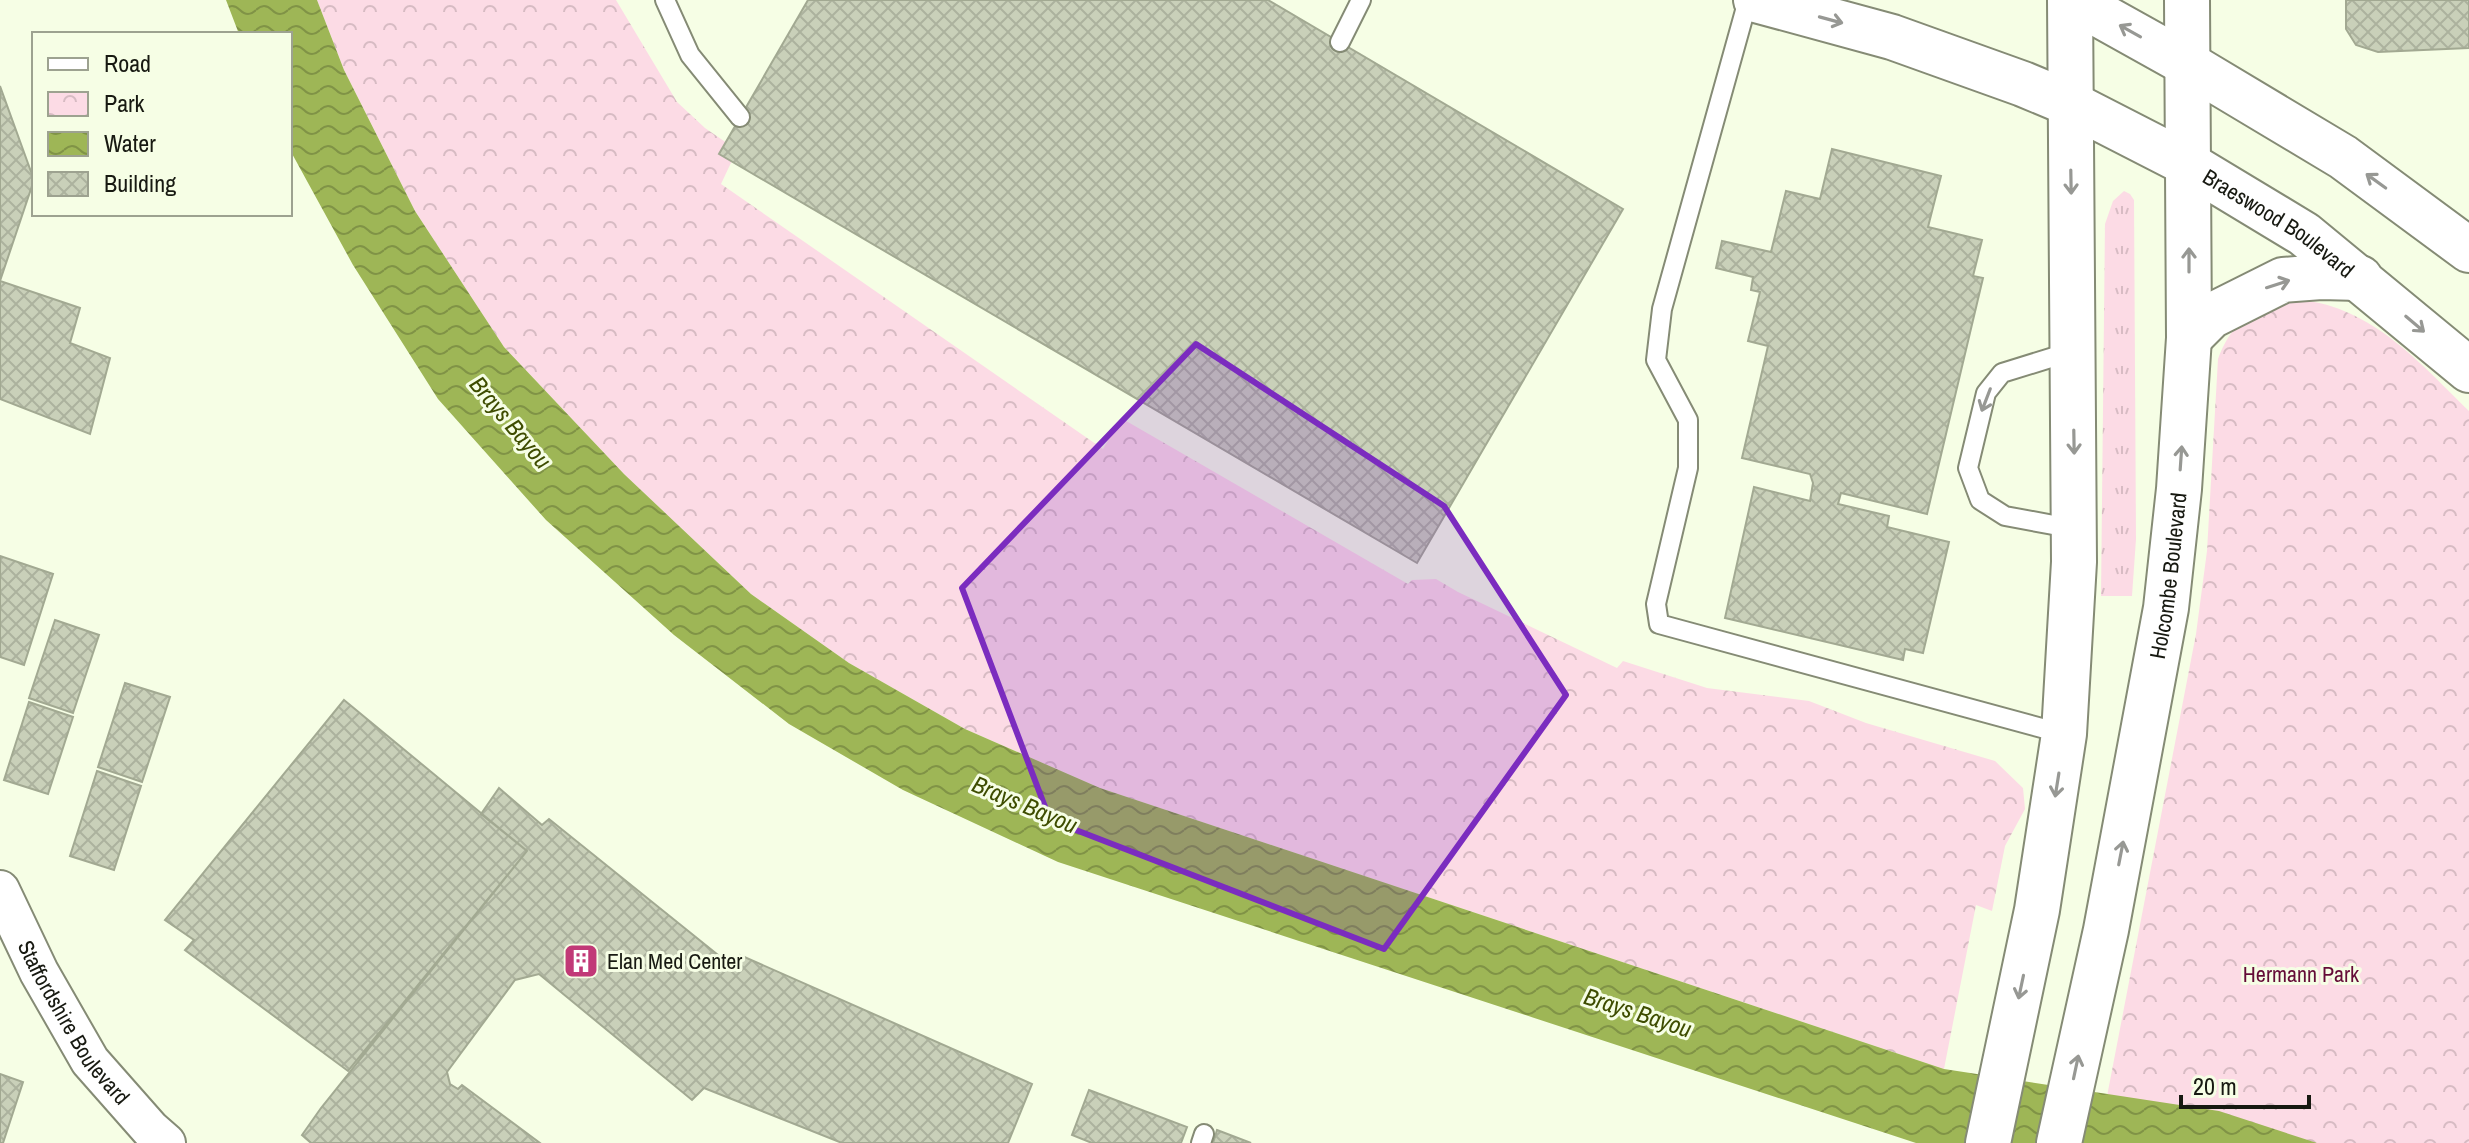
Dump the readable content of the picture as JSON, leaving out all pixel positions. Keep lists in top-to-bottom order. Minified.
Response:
{"streets":{"main road":["Braeswood Boulevard","Holcombe Boulevard"],"street":["Staffordshire Boulevard"]},"crossings":[["Braeswood Boulevard","Holcombe Boulevard"]],"one_way":["Braeswood Boulevard"],"water":["Brays Bayou"],"parks":["Hermann Park"],"places":{"building":["Elan Med Center"]},"legend":["Road","Park","Water","Building"],"scale_bar":"20 m"}
